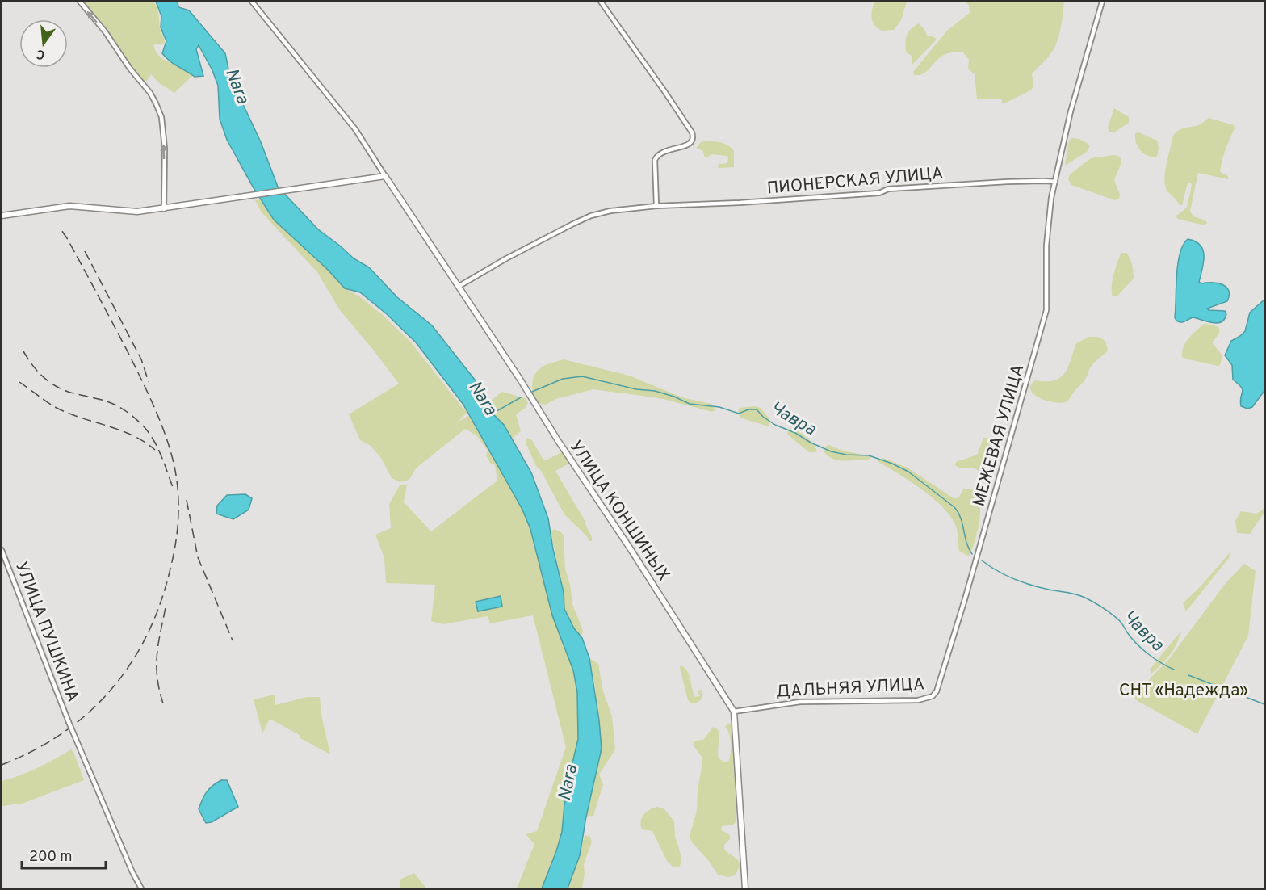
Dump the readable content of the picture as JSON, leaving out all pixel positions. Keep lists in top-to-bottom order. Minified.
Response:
{"streets":{"main road":["УЛИЦА КОНШИНЫХ"],"street":["ПИОНЕРСКАЯ УЛИЦА","МЕЖЕВАЯ УЛИЦА","УЛИЦА ПУШКИНА","ДАЛЬНЯЯ УЛИЦА"]},"crossings":[["ПИОНЕРСКАЯ УЛИЦА","МЕЖЕВАЯ УЛИЦА"],["ПИОНЕРСКАЯ УЛИЦА","УЛИЦА КОНШИНЫХ"],["МЕЖЕВАЯ УЛИЦА","ДАЛЬНЯЯ УЛИЦА"],["УЛИЦА КОНШИНЫХ","ДАЛЬНЯЯ УЛИЦА"]],"water":["Nara","Чавра"],"parks":["СНТ «Надежда»"],"scale_bar":"200 m","north":"bottom"}
